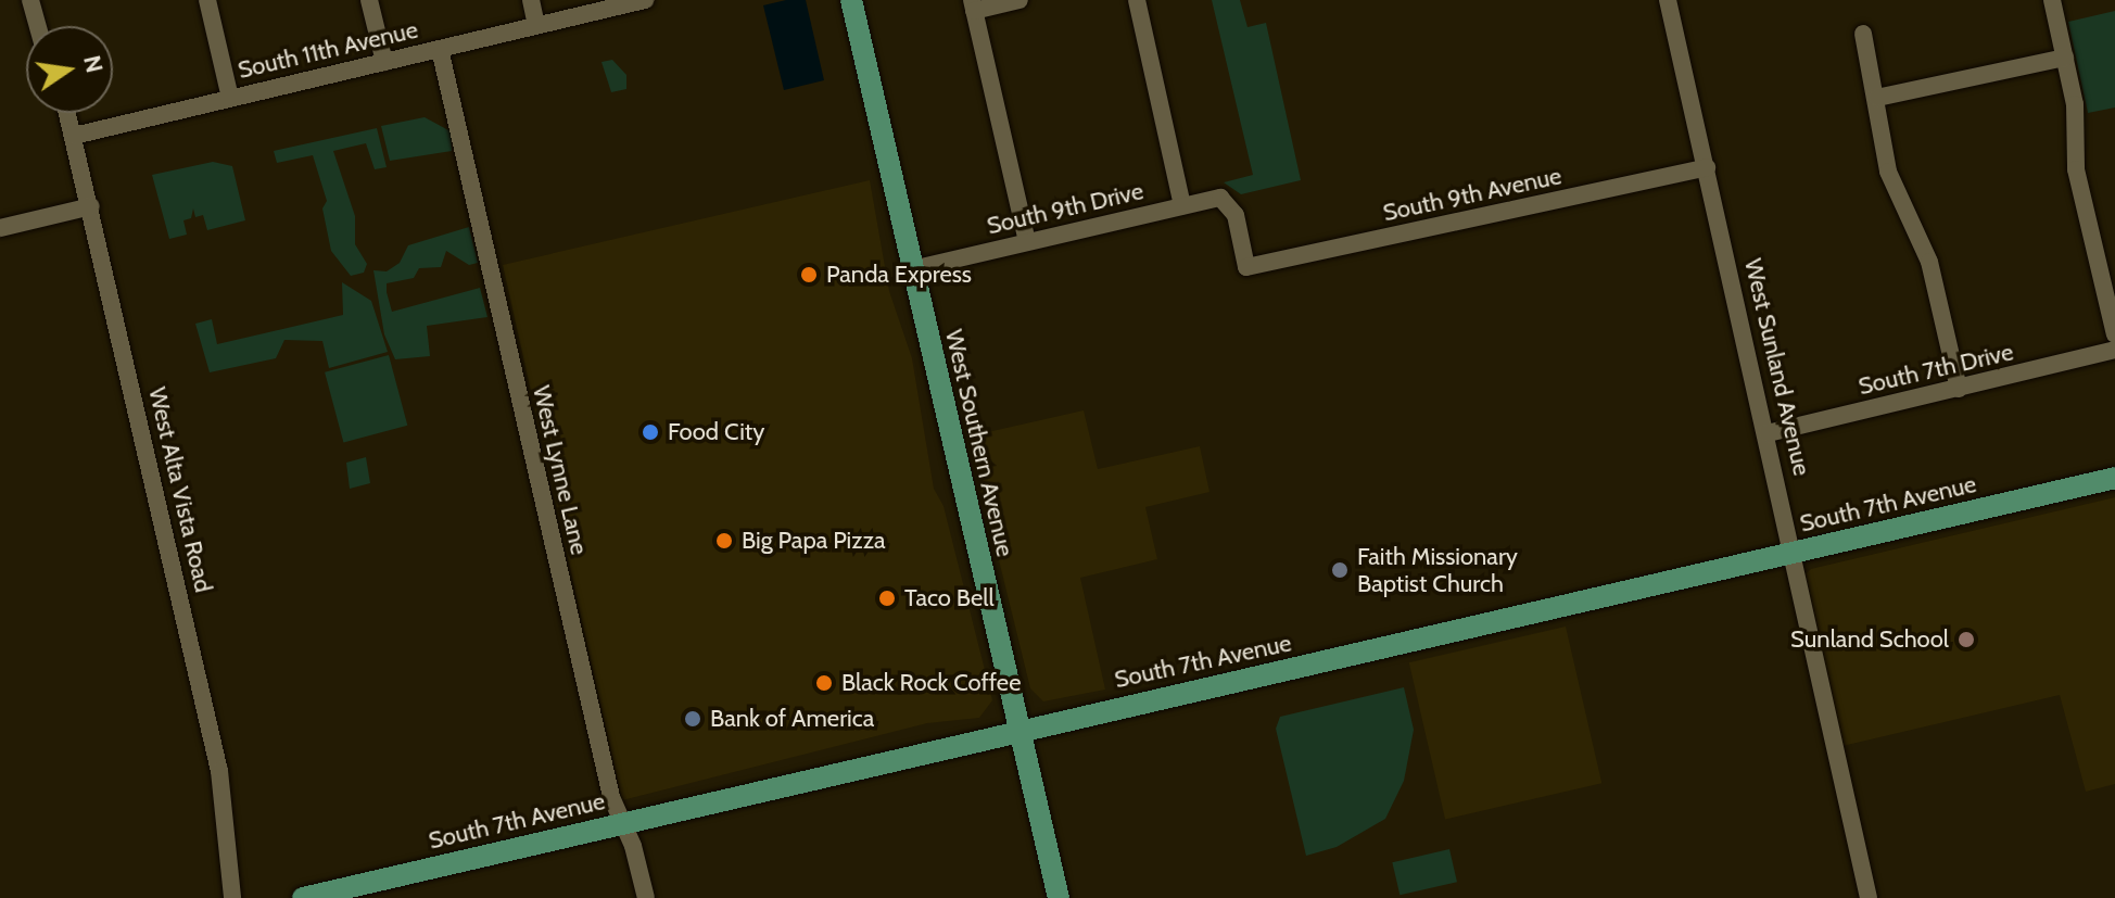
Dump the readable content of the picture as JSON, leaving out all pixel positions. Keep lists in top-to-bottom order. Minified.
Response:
{"streets":{"main road":["West Southern Avenue","South 7th Avenue"],"street":["South 11th Avenue","South 9th Avenue","South 9th Drive","West Sunland Avenue","South 7th Drive","West Lynne Lane","West Alta Vista Road"]},"crossings":[["South 11th Avenue","West Lynne Lane"],["South 11th Avenue","West Alta Vista Road"],["South 9th Avenue","South 9th Drive"],["South 9th Avenue","West Sunland Avenue"],["South 9th Drive","West Southern Avenue"],["West Sunland Avenue","South 7th Drive"],["West Sunland Avenue","South 7th Avenue"],["West Southern Avenue","South 7th Avenue"],["West Lynne Lane","South 7th Avenue"]],"places":["Panda Express","Food City","Big Papa Pizza","Faith Missionary Baptist Church","Taco Bell","Sunland School","Black Rock Coffee","Bank of America"],"north":"right"}
